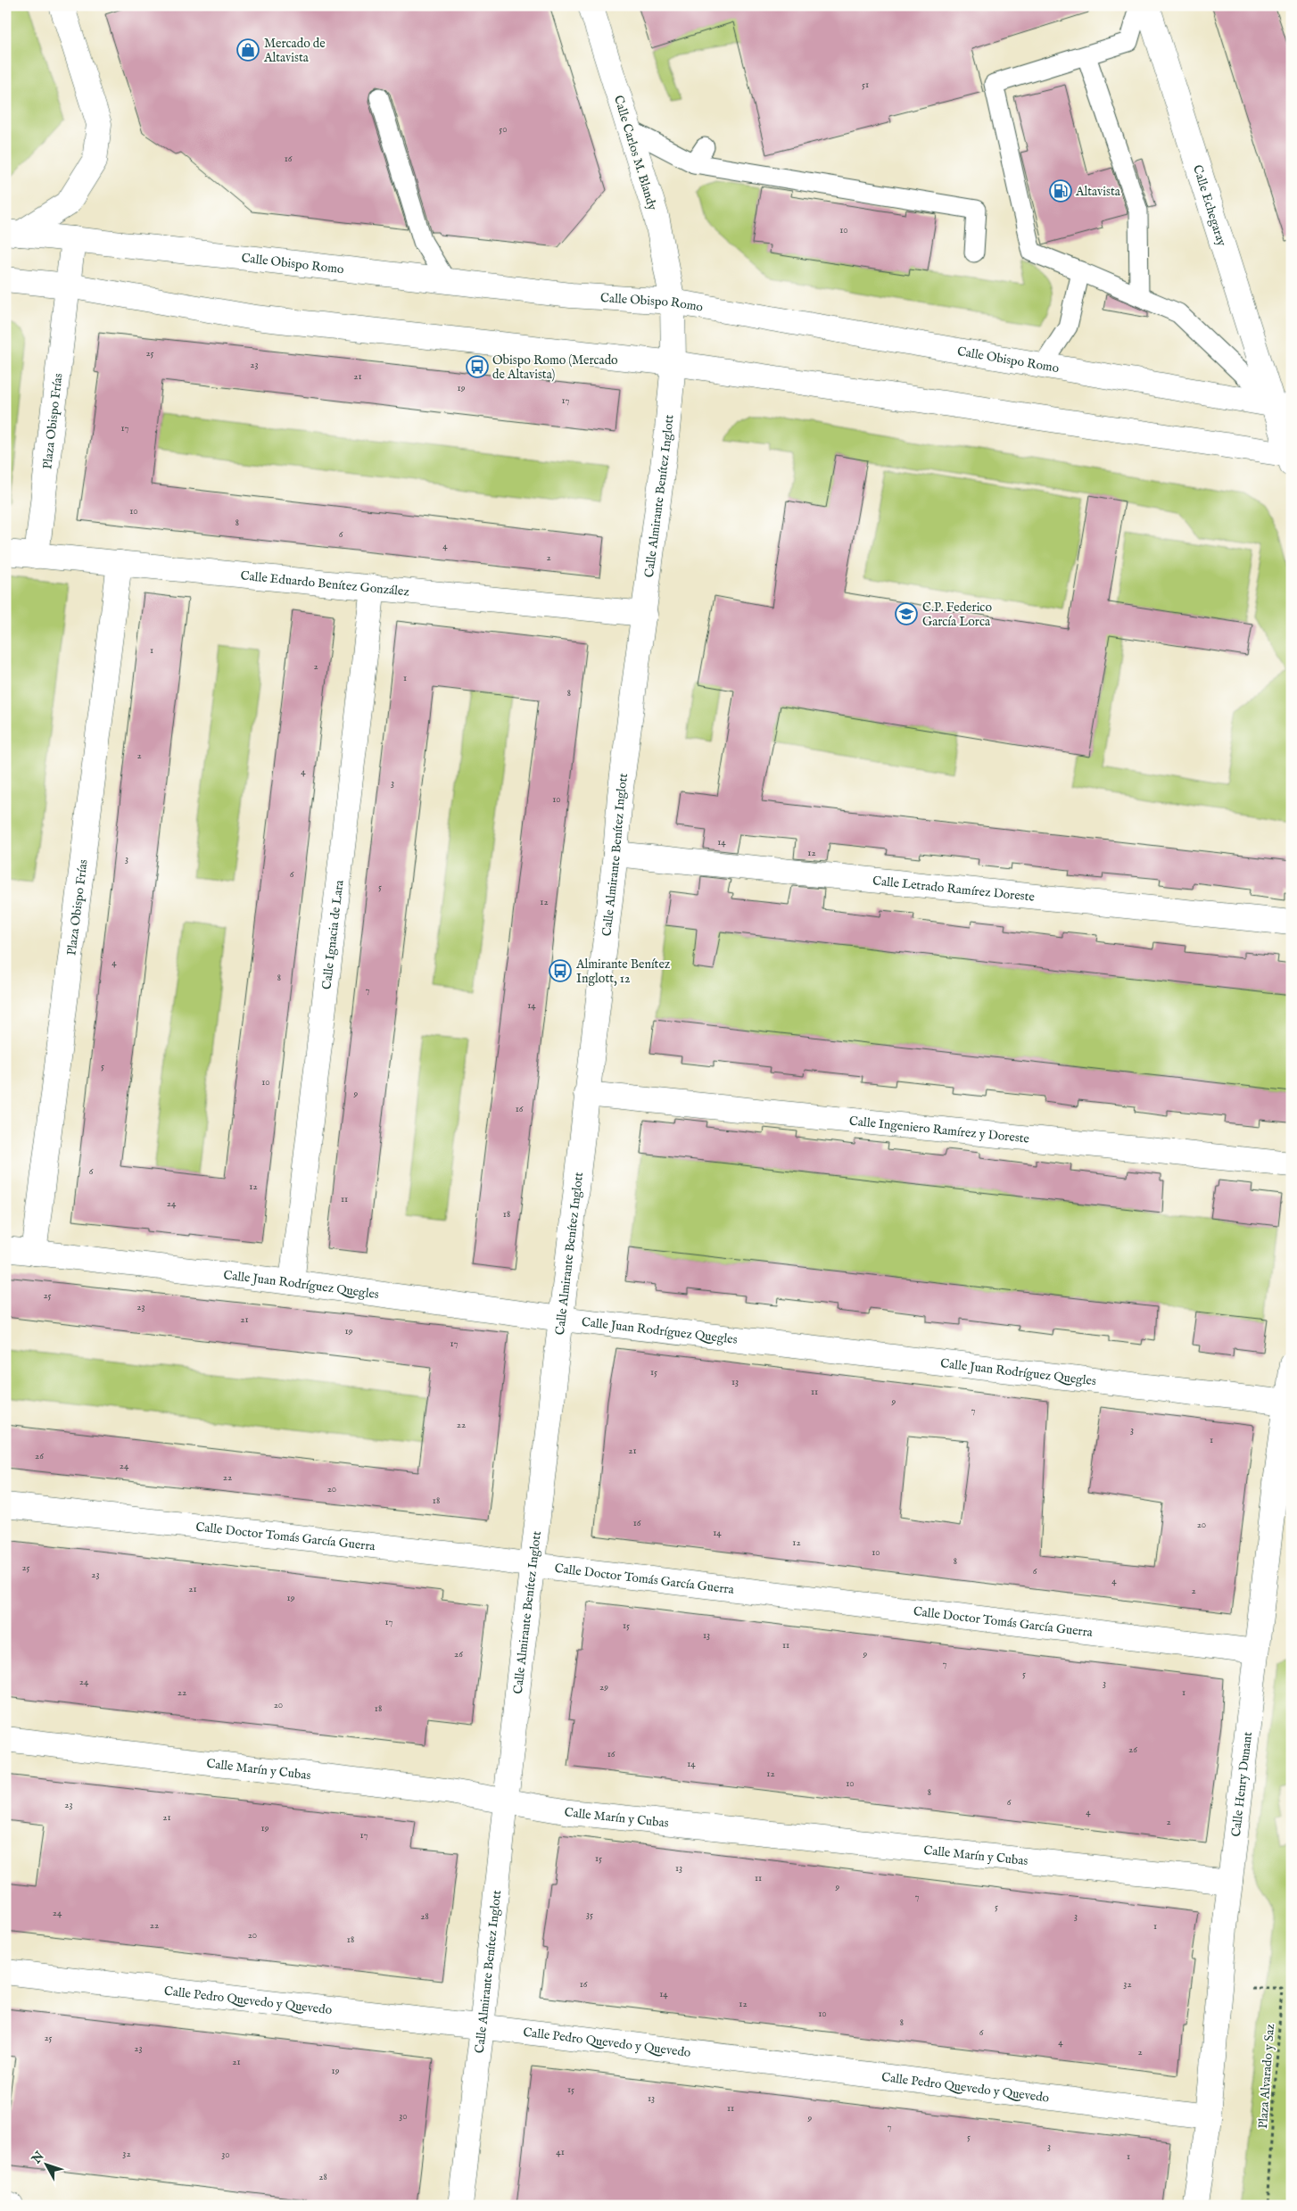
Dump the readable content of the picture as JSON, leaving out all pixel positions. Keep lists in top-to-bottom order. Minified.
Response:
{"streets":{"street":["Calle Carlos M. Blandy","Calle Echegaray","Calle Obispo Romo","Plaza Obispo Frías","Calle Almirante Benítez Inglott","Calle Eduardo Benítez González","Calle Letrado Ramírez Doreste","Calle Ignacia de Lara","Calle Ingeniero Ramírez y Doreste","Calle Juan Rodríguez Quegles","Calle Doctor Tomás García Guerra","Calle Marín y Cubas","Calle Henry Dunant","Calle Pedro Quevedo y Quevedo"],"path":["Plaza Alvarado y Saz"]},"crossings":[["Calle Carlos M. Blandy","Calle Obispo Romo"],["Calle Carlos M. Blandy","Calle Almirante Benítez Inglott"],["Calle Echegaray","Calle Obispo Romo"],["Calle Obispo Romo","Plaza Obispo Frías"],["Calle Obispo Romo","Calle Almirante Benítez Inglott"],["Plaza Obispo Frías","Calle Eduardo Benítez González"],["Plaza Obispo Frías","Calle Juan Rodríguez Quegles"],["Calle Almirante Benítez Inglott","Calle Eduardo Benítez González"],["Calle Almirante Benítez Inglott","Calle Letrado Ramírez Doreste"],["Calle Almirante Benítez Inglott","Calle Ingeniero Ramírez y Doreste"],["Calle Almirante Benítez Inglott","Calle Juan Rodríguez Quegles"],["Calle Almirante Benítez Inglott","Calle Doctor Tomás García Guerra"],["Calle Almirante Benítez Inglott","Calle Marín y Cubas"],["Calle Almirante Benítez Inglott","Calle Pedro Quevedo y Quevedo"],["Calle Eduardo Benítez González","Calle Ignacia de Lara"],["Calle Ignacia de Lara","Calle Juan Rodríguez Quegles"],["Calle Juan Rodríguez Quegles","Calle Henry Dunant"],["Calle Doctor Tomás García Guerra","Calle Henry Dunant"],["Calle Marín y Cubas","Calle Henry Dunant"],["Calle Henry Dunant","Calle Pedro Quevedo y Quevedo"]],"places":{"shop":["Mercado de Altavista"],"fuel station":["Altavista"],"bus stop":["Obispo Romo (Mercado de Altavista)","Almirante Benítez Inglott, 12"],"school or university":["C.P. Federico García Lorca"]},"house_numbers":["51","50","16","10","25","23","21","19","17","17","10","8","6","4","2","1","2","1","8","2","4","3","10","14","12","3","6","5","12","4","8","7","14","5","10","9","16","6","12","11","24","18","25","23","21","19","17","15","13","11","9","7","22","3","1","21","26","24","22","20","18","16","20","14","12","10","8","25","6","23","4","21","2","19","17","15","13","11","26","9","7","5","24","3","29","22","1","20","18","26","16","14","12","10","8","6","23","4","21","2","19","17","15","13","11","9","7","5","24","35","28","3","22","1","20","18","16","32","14","12","10","8","6","25","4","23","2","21","19","15","13","11","30","9","7","5","3","41","32","30","1","28"],"north":"top left"}
